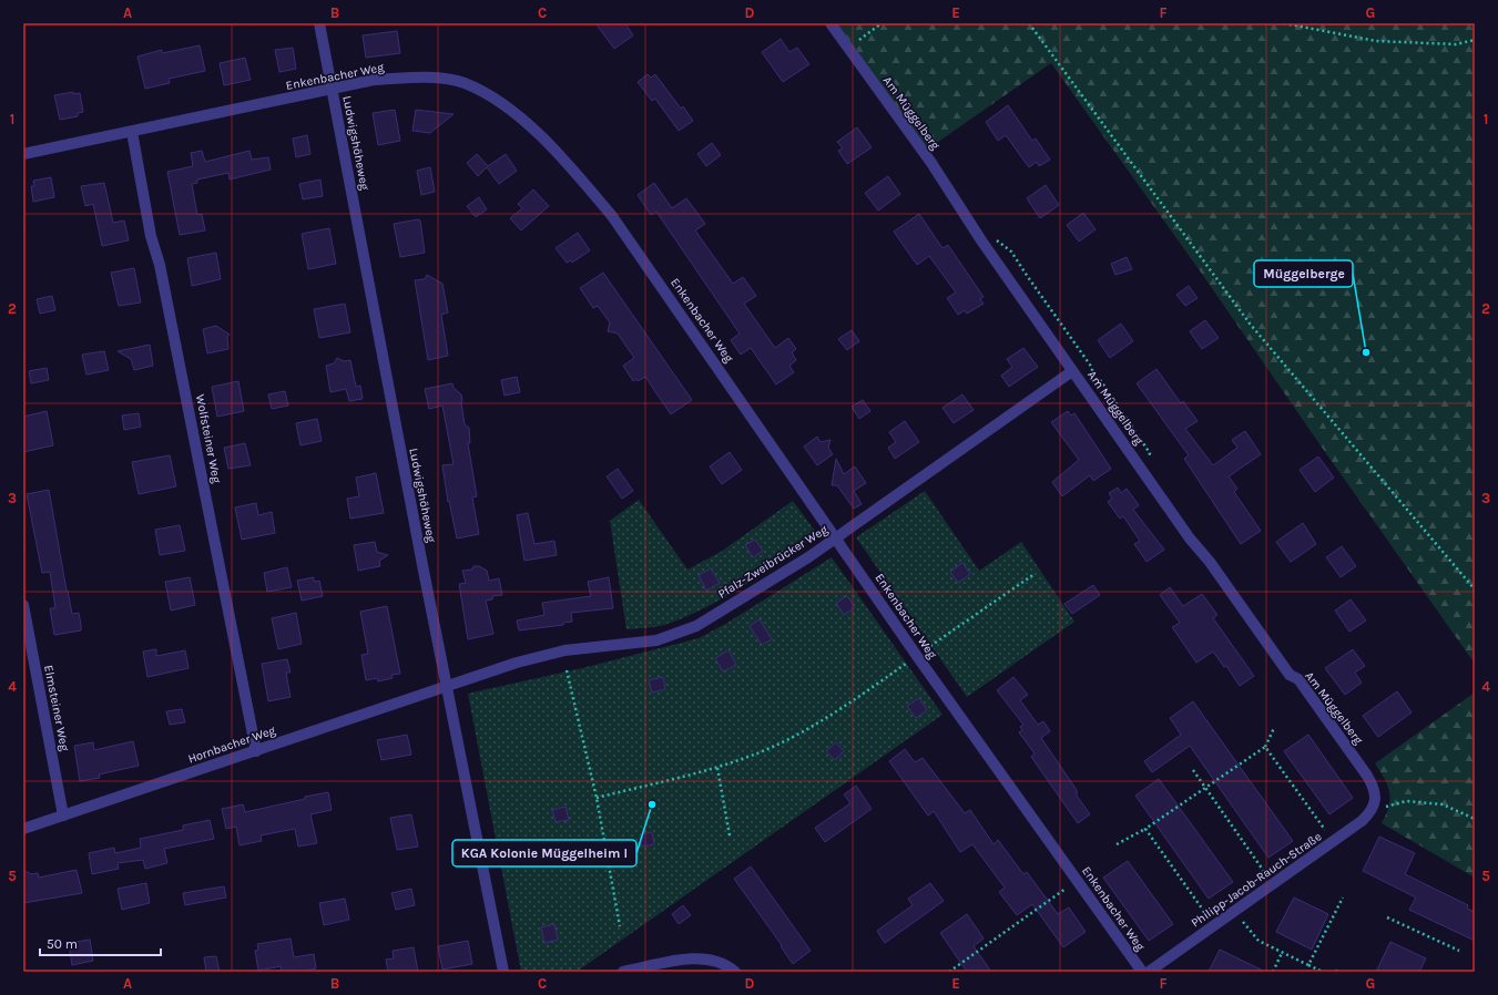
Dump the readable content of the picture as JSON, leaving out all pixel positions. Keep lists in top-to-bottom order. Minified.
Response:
{"streets":{"street":["Enkenbacher Weg","Am Müggelberg","Ludwigshöheweg","Wolfsteiner Weg","Pfalz-Zweibrücker Weg","Elmsteiner Weg","Hornbacher Weg","Philipp-Jacob-Rauch-Straße"]},"crossings":[["Enkenbacher Weg","Ludwigshöheweg"],["Enkenbacher Weg","Wolfsteiner Weg"],["Enkenbacher Weg","Pfalz-Zweibrücker Weg"],["Am Müggelberg","Pfalz-Zweibrücker Weg"],["Am Müggelberg","Philipp-Jacob-Rauch-Straße"],["Ludwigshöheweg","Pfalz-Zweibrücker Weg"],["Ludwigshöheweg","Hornbacher Weg"],["Wolfsteiner Weg","Hornbacher Weg"],["Pfalz-Zweibrücker Weg","Hornbacher Weg"],["Elmsteiner Weg","Hornbacher Weg"]],"places":["Müggelberge","KGA Kolonie Müggelheim I"],"scale_bar":"50 m","grid":{"columns":["A","B","C","D","E","F","G"],"rows":["1","2","3","4","5"]}}
